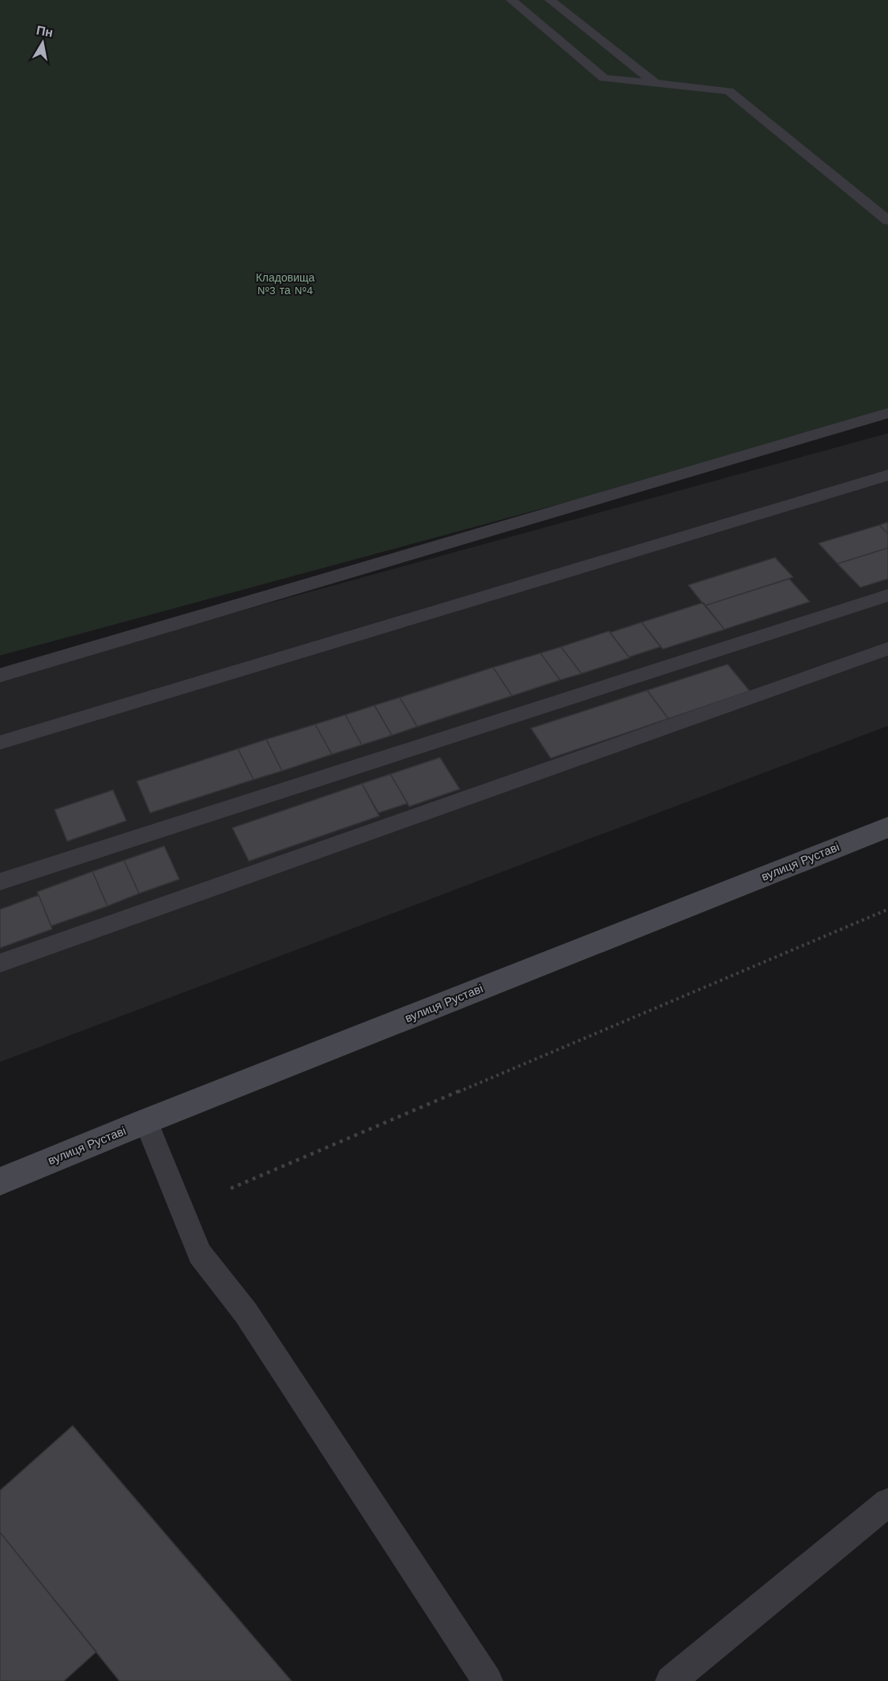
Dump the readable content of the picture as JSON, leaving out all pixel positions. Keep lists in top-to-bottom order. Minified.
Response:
{"streets":{"main road":["вулиця Руставі"]},"parks":["Кладовища №3 та №4"],"north":"top"}
